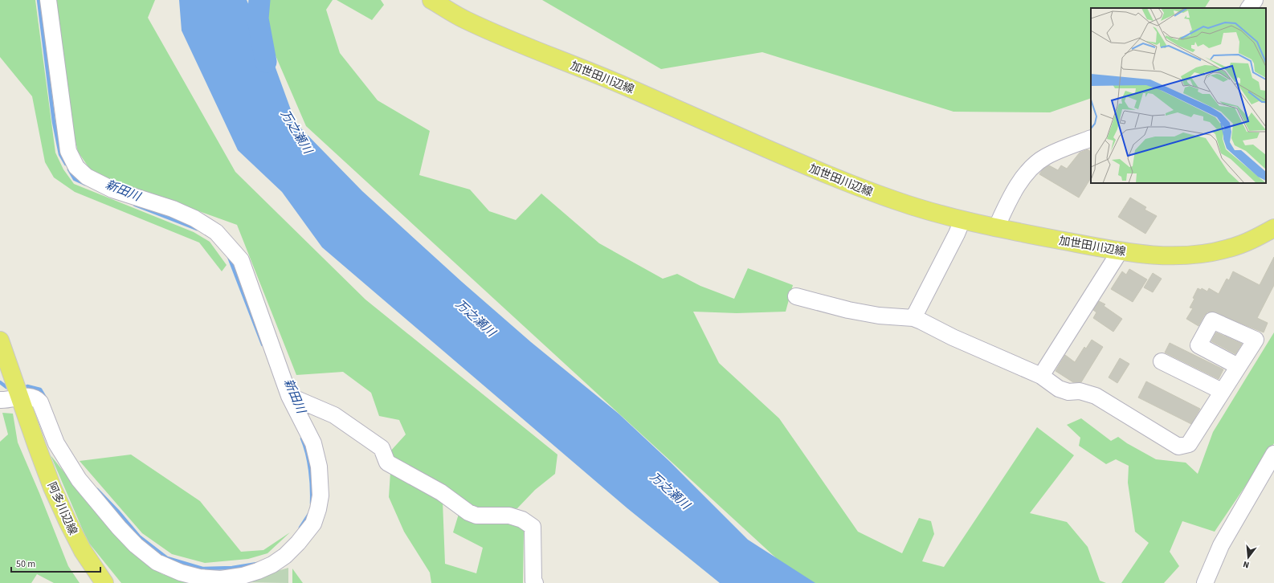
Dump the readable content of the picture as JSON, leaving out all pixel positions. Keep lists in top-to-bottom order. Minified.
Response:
{"streets":{"main road":["加世田川辺線","阿多川辺線"]},"water":["万之瀬川","新田川"],"scale_bar":"50 m","north":"bottom"}
